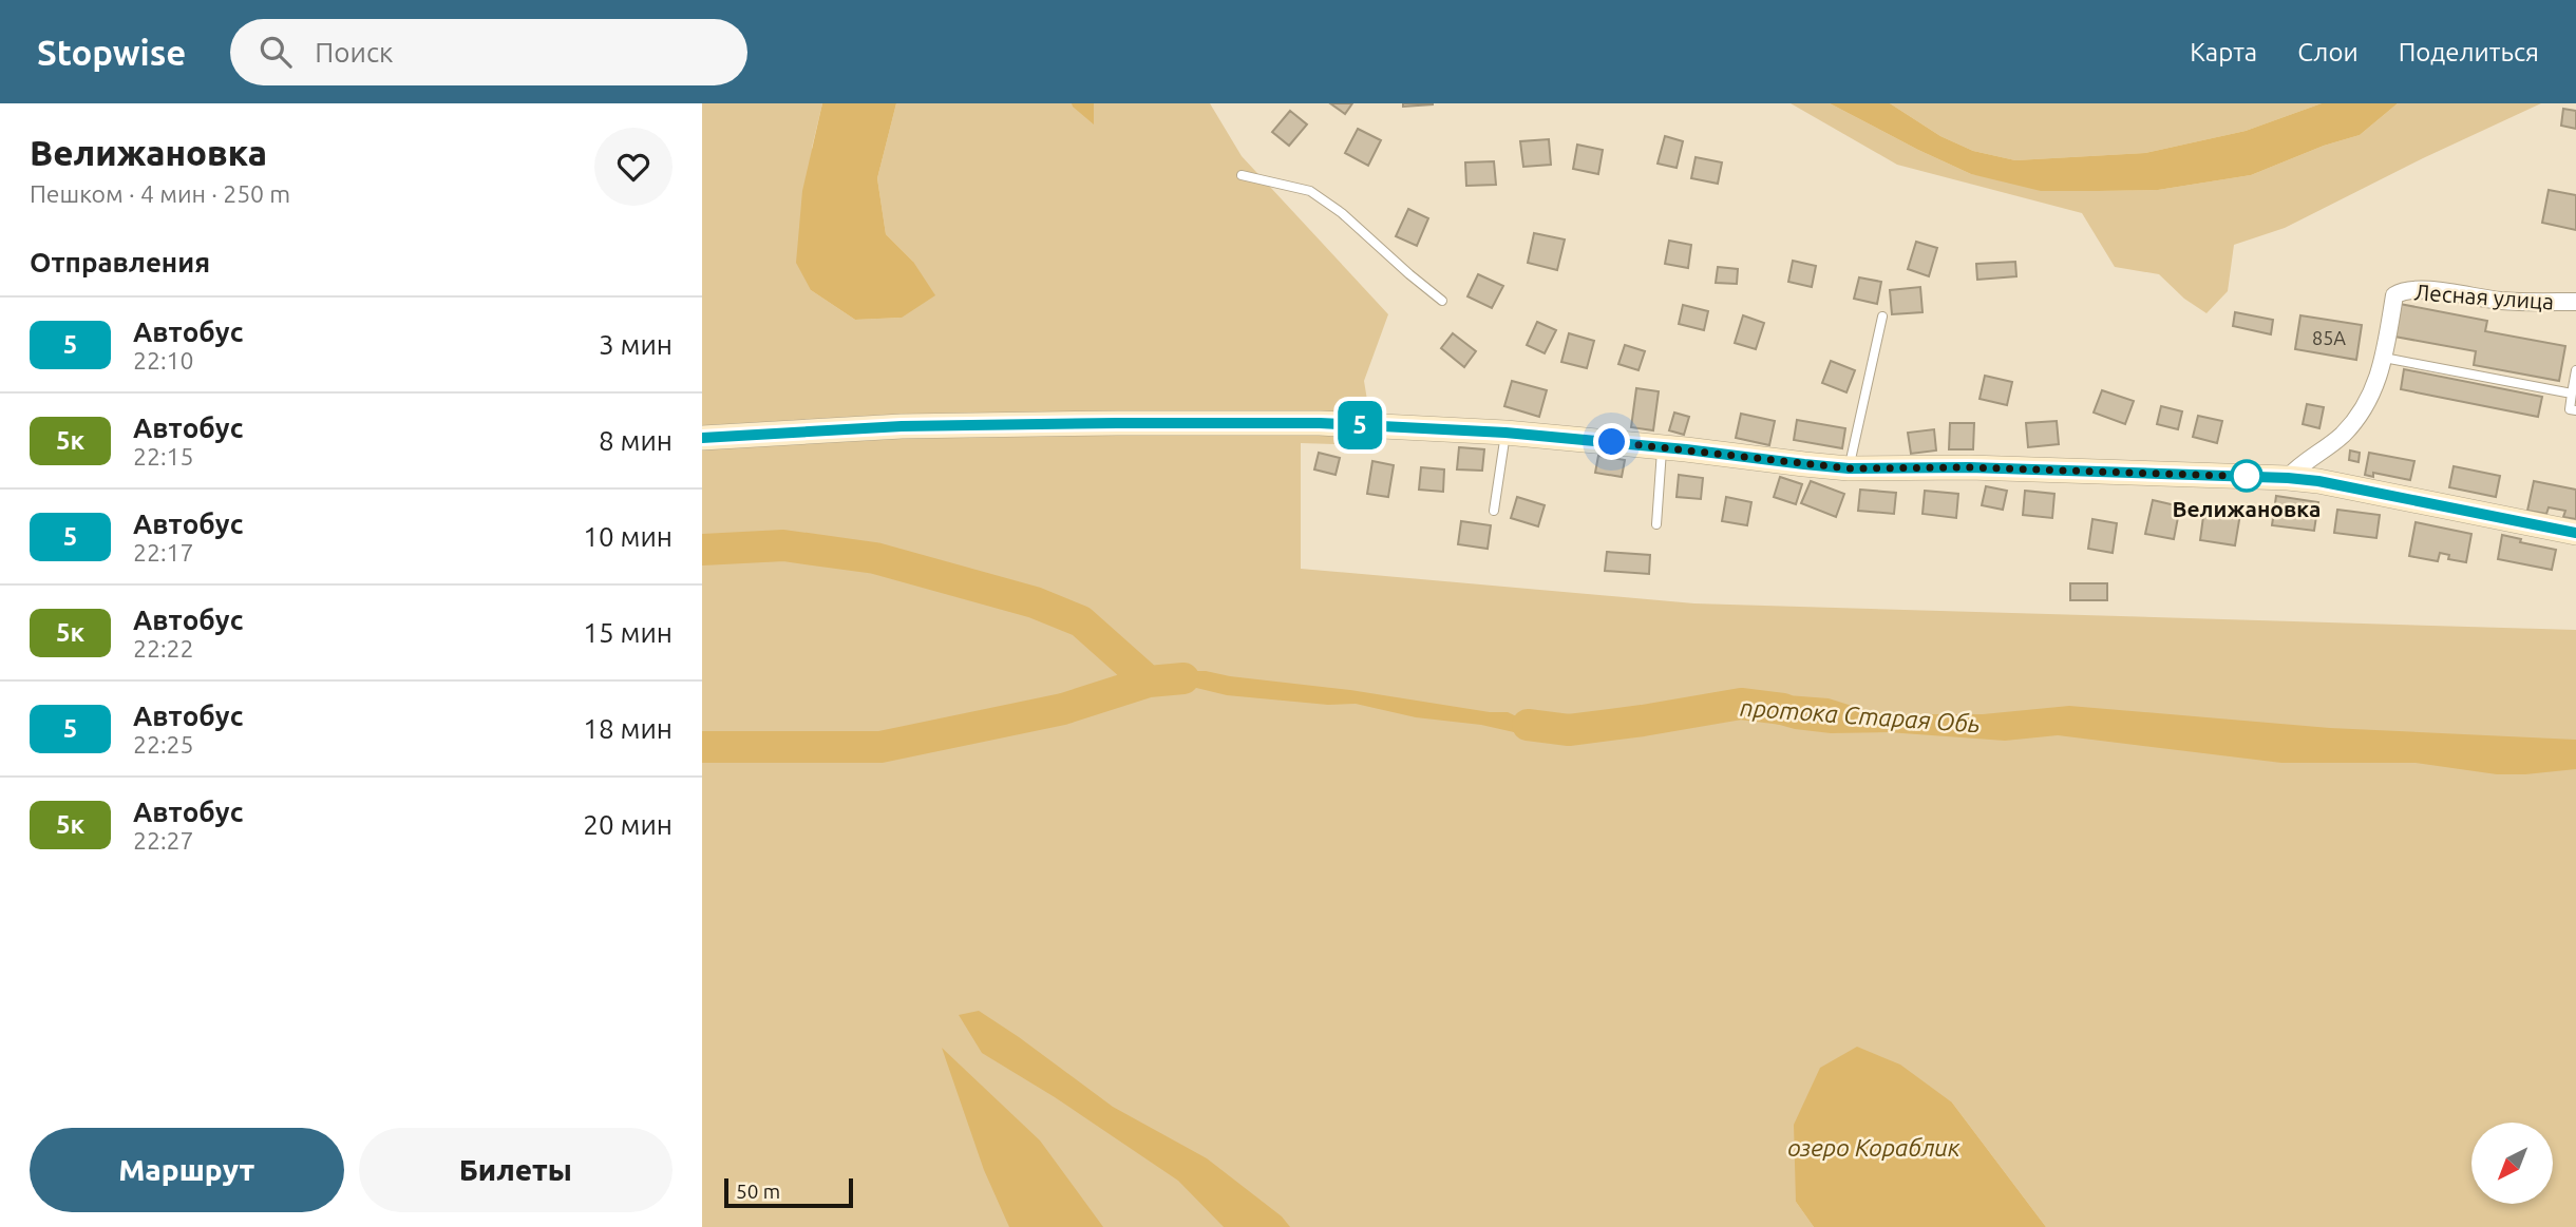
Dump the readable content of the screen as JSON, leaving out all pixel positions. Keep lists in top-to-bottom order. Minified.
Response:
{"streets":{"street":["Лесная улица"]},"water":["протока Старая Обь","озеро Кораблик"],"places":["Велижановка"],"lines":["bus line 5"],"house_numbers":["85А"],"scale_bar":"50 m","north":"bottom left","page":{"header":"Stopwise","search":"Поиск","nav":["Карта","Слои","Поделиться"],"heading":[["Велижановка","Пешком · 4 мин · 250 m"],"Отправления"],"on_map":"5","list":[{"mark":"5","name":"Автобус","note":"22:10","value":"3 мин"},{"mark":"5к","name":"Автобус","note":"22:15","value":"8 мин"},{"mark":"5","name":"Автобус","note":"22:17","value":"10 мин"},{"mark":"5к","name":"Автобус","note":"22:22","value":"15 мин"},{"mark":"5","name":"Автобус","note":"22:25","value":"18 мин"},{"mark":"5к","name":"Автобус","note":"22:27","value":"20 мин"}],"buttons":["Маршрут","Билеты"],"scale":"50 m"}}
